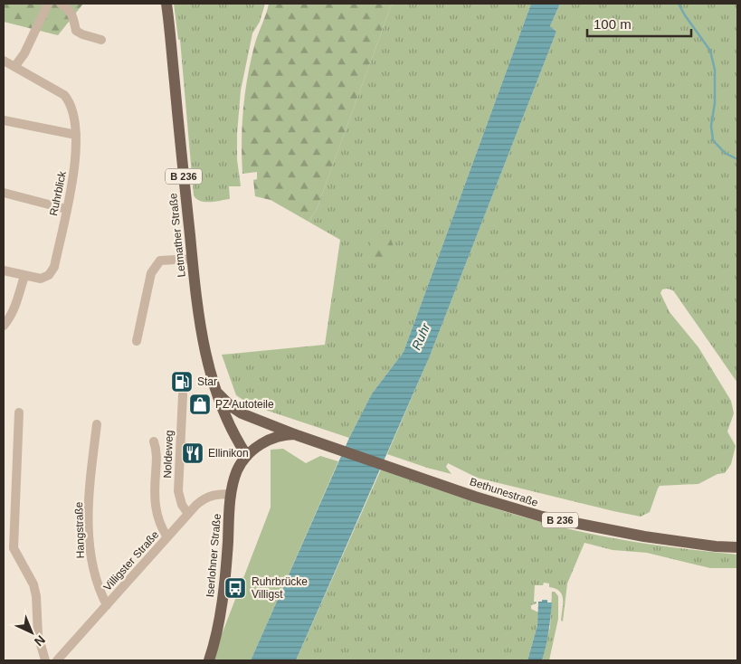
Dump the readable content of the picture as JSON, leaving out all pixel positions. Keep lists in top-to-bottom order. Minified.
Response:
{"streets":{"main road":["B 236","Letmather Straße","Bethunestraße","Iserlohner Straße"],"street":["Ruhrblick","Noldeweg","Hangstraße","Villigster Straße"]},"crossings":[["Letmather Straße","Bethunestraße"],["Letmather Straße","Iserlohner Straße"],["Noldeweg","Villigster Straße"],["Bethunestraße","Iserlohner Straße"],["Hangstraße","Villigster Straße"],["Iserlohner Straße","Villigster Straße"]],"water":["Ruhr"],"places":{"fuel station":["Star"],"shop":["PZ Autoteile"],"restaurant":["Ellinikon"],"bus stop":["Ruhrbrücke Villigst"]},"scale_bar":"100 m","north":"bottom right"}
